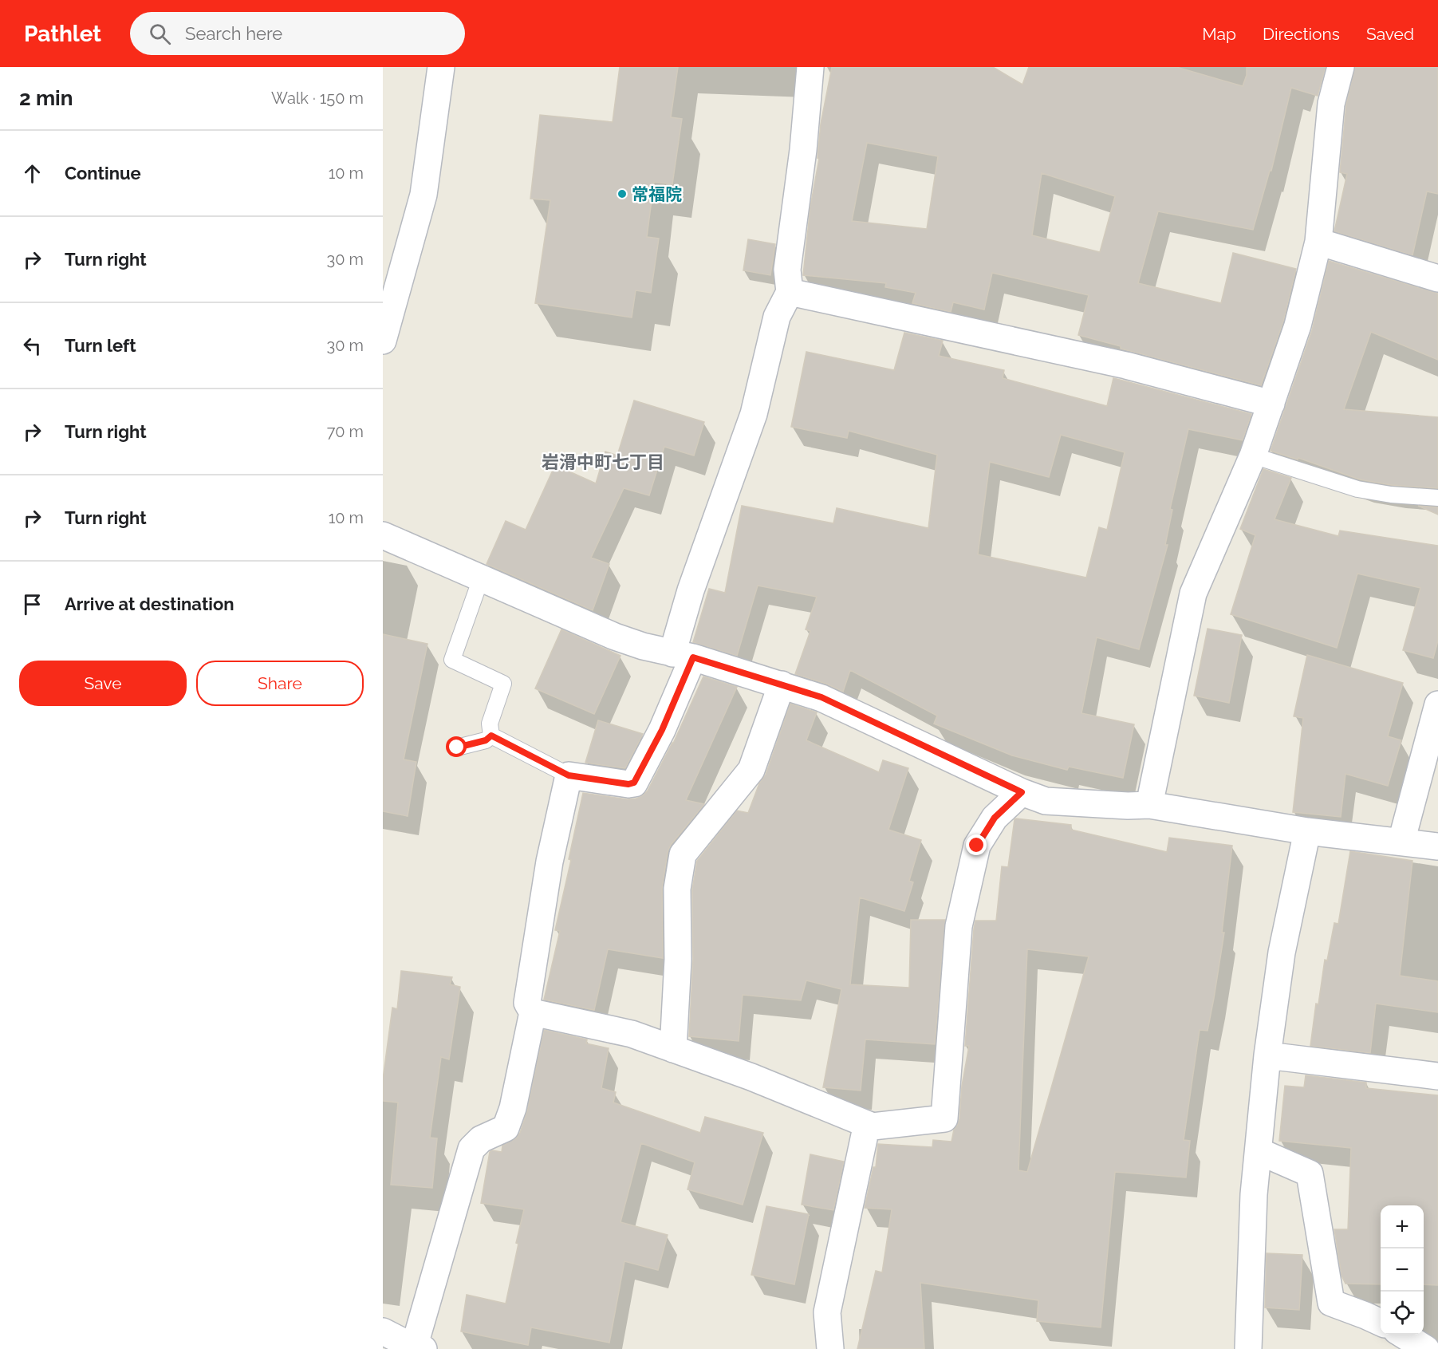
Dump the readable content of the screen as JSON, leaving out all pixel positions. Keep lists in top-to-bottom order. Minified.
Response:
{"districts":["岩滑中町七丁目"],"places":["常福院"],"page":{"header":"Pathlet","search":"Search here","nav":["Map","Directions","Saved"],"heading":["2 min","Walk · 150 m"],"list":[["Continue","10 m"],["Turn right","30 m"],["Turn left","30 m"],["Turn right","70 m"],["Turn right","10 m"],"Arrive at destination"],"buttons":["Save","Share"],"map_buttons":["+","−"]}}
